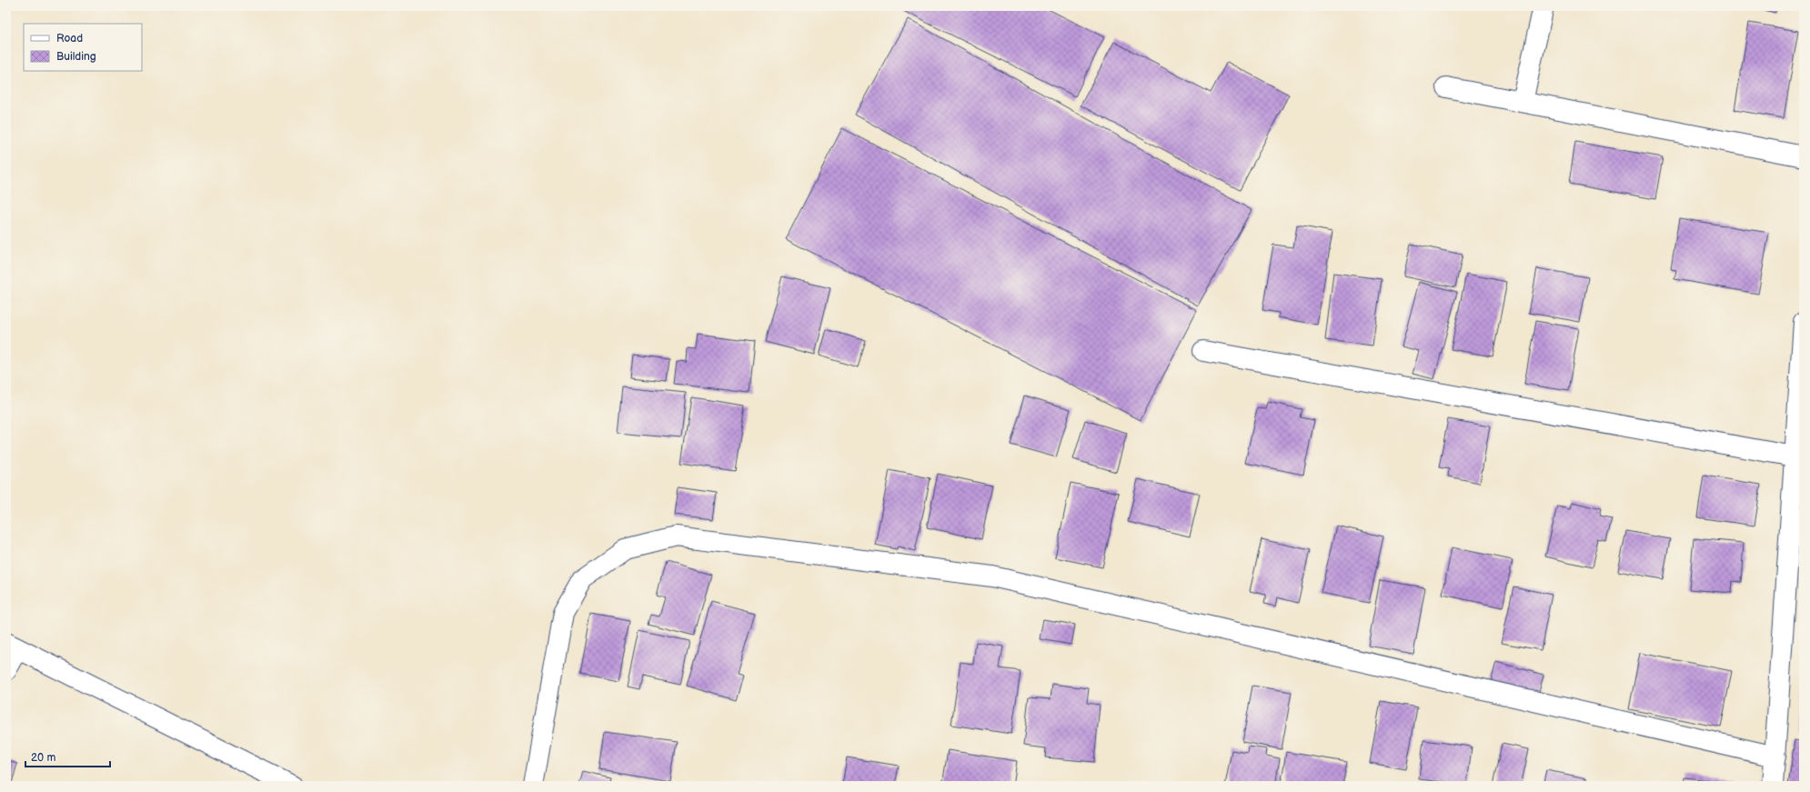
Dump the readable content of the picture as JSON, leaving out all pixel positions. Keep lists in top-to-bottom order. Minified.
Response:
{"legend":["Road","Building"],"scale_bar":"20 m"}
